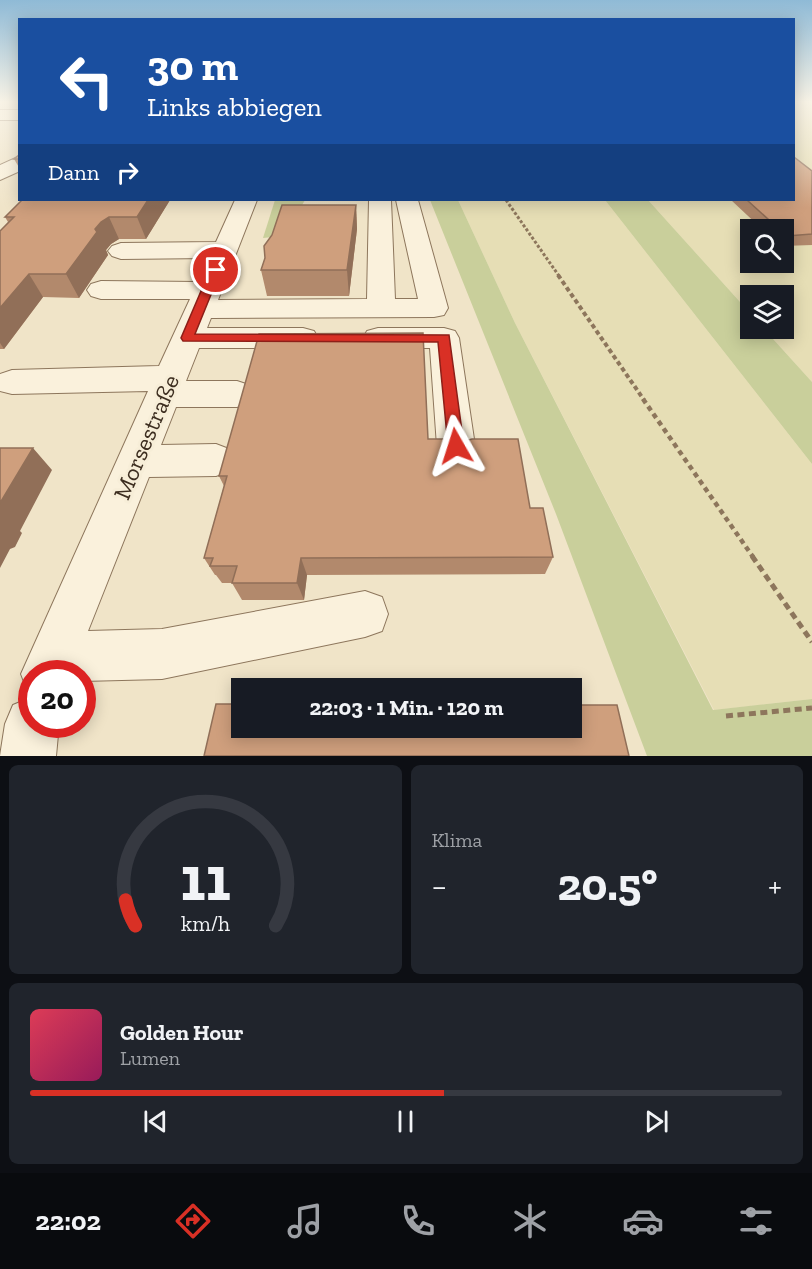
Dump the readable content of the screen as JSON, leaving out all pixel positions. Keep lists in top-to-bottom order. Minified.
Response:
{"streets":{"street":["Morsestraße"]},"page":{"turn":["30 m","Links abbiegen"],"then":"Dann","limit":"20","trip":"22:03 · 1 Min. · 120 m","tile":"Klima","heat":["−","20.5°","+"],"song":["Golden Hour","Lumen"],"tabs":"22:02","gauge":["11","km/h"]}}
